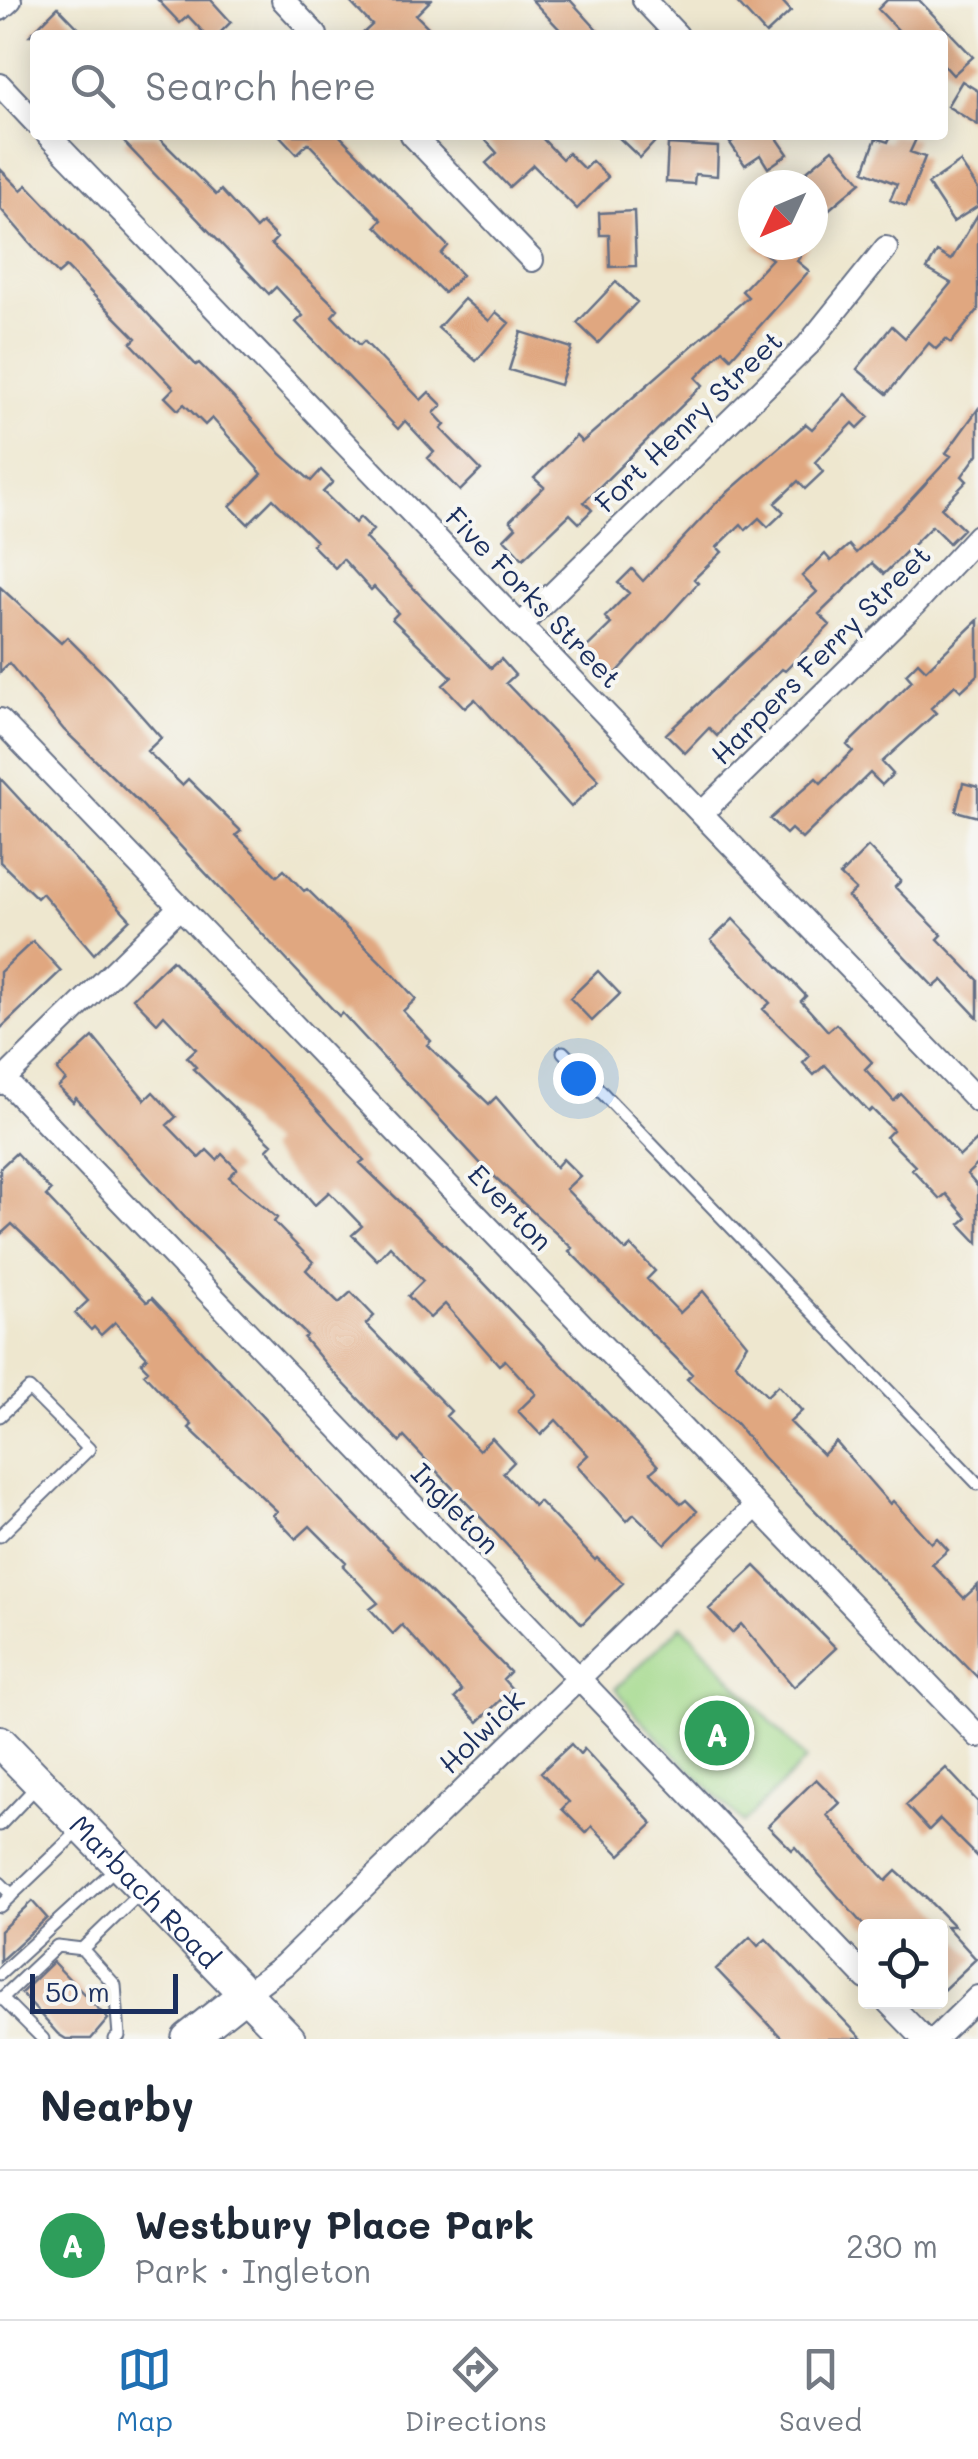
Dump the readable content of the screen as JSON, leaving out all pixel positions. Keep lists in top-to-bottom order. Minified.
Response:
{"streets":{"main road":["Marbach Road"],"street":["Fort Henry Street","Five Forks Street","Harpers Ferry Street","Everton","Ingleton","Holwick"]},"crossings":[["Fort Henry Street","Five Forks Street"],["Five Forks Street","Harpers Ferry Street"],["Everton","Holwick"],["Ingleton","Holwick"],["Holwick","Marbach Road"]],"scale_bar":"50 m","north":"bottom left","page":{"search":"Search here","pins":"A","scale":"50 m","heading":"Nearby","list":[{"mark":"A","name":"Westbury Place Park","note":"Park · Ingleton","value":"230 m"}],"nav":["Map","Directions","Saved"]}}
